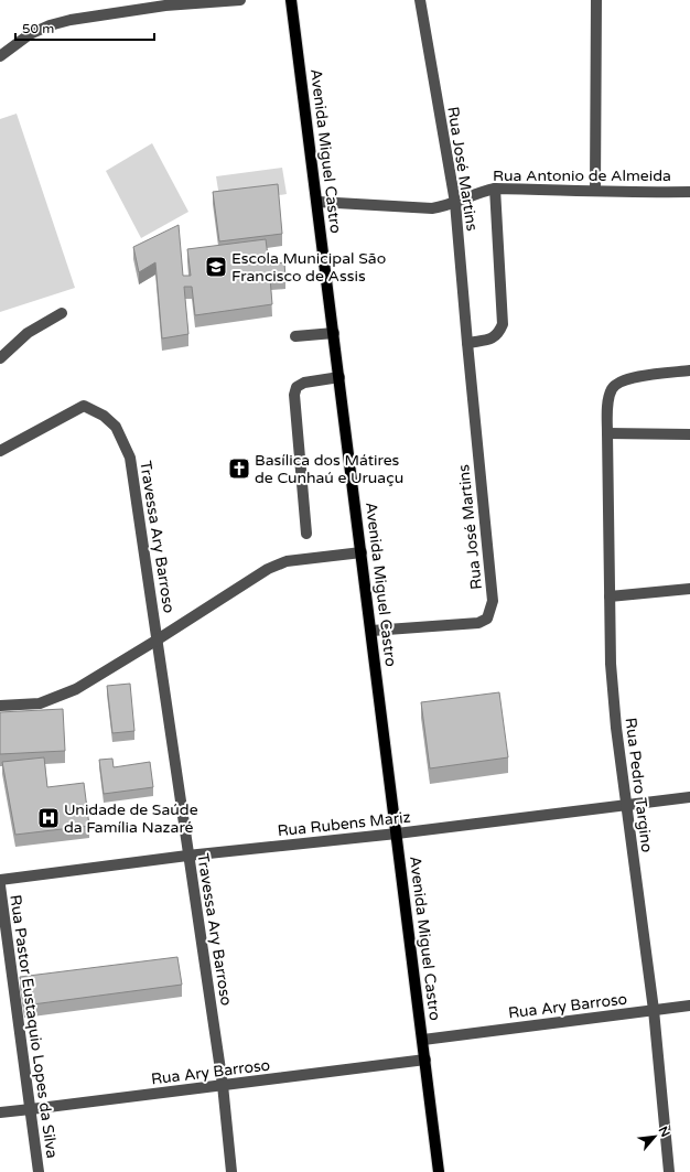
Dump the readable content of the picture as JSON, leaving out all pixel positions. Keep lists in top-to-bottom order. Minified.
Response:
{"streets":{"main road":["Avenida Miguel Castro"],"street":["Rua José Martins","Rua Antonio de Almeida","Travessa Ary Barroso","Rua Pedro Targino","Rua Rubens Mariz","Rua Ary Barroso","Rua Pastor Eustaquio Lopes da Silva"]},"crossings":[["Avenida Miguel Castro","Rua José Martins"],["Avenida Miguel Castro","Rua Antonio de Almeida"],["Avenida Miguel Castro","Travessa Ary Barroso"],["Avenida Miguel Castro","Rua Rubens Mariz"],["Avenida Miguel Castro","Rua Ary Barroso"],["Rua José Martins","Rua Antonio de Almeida"],["Travessa Ary Barroso","Rua Rubens Mariz"],["Travessa Ary Barroso","Rua Ary Barroso"],["Rua Pedro Targino","Rua Rubens Mariz"],["Rua Pedro Targino","Rua Ary Barroso"],["Rua Ary Barroso","Rua Pastor Eustaquio Lopes da Silva"]],"places":{"school or university":["Escola Municipal São Francisco de Assis"],"church":["Basílica dos Mátires de Cunhaú e Uruaçu"],"hospital":["Unidade de Saúde da Família Nazaré"]},"scale_bar":"50 m","north":"top right"}
